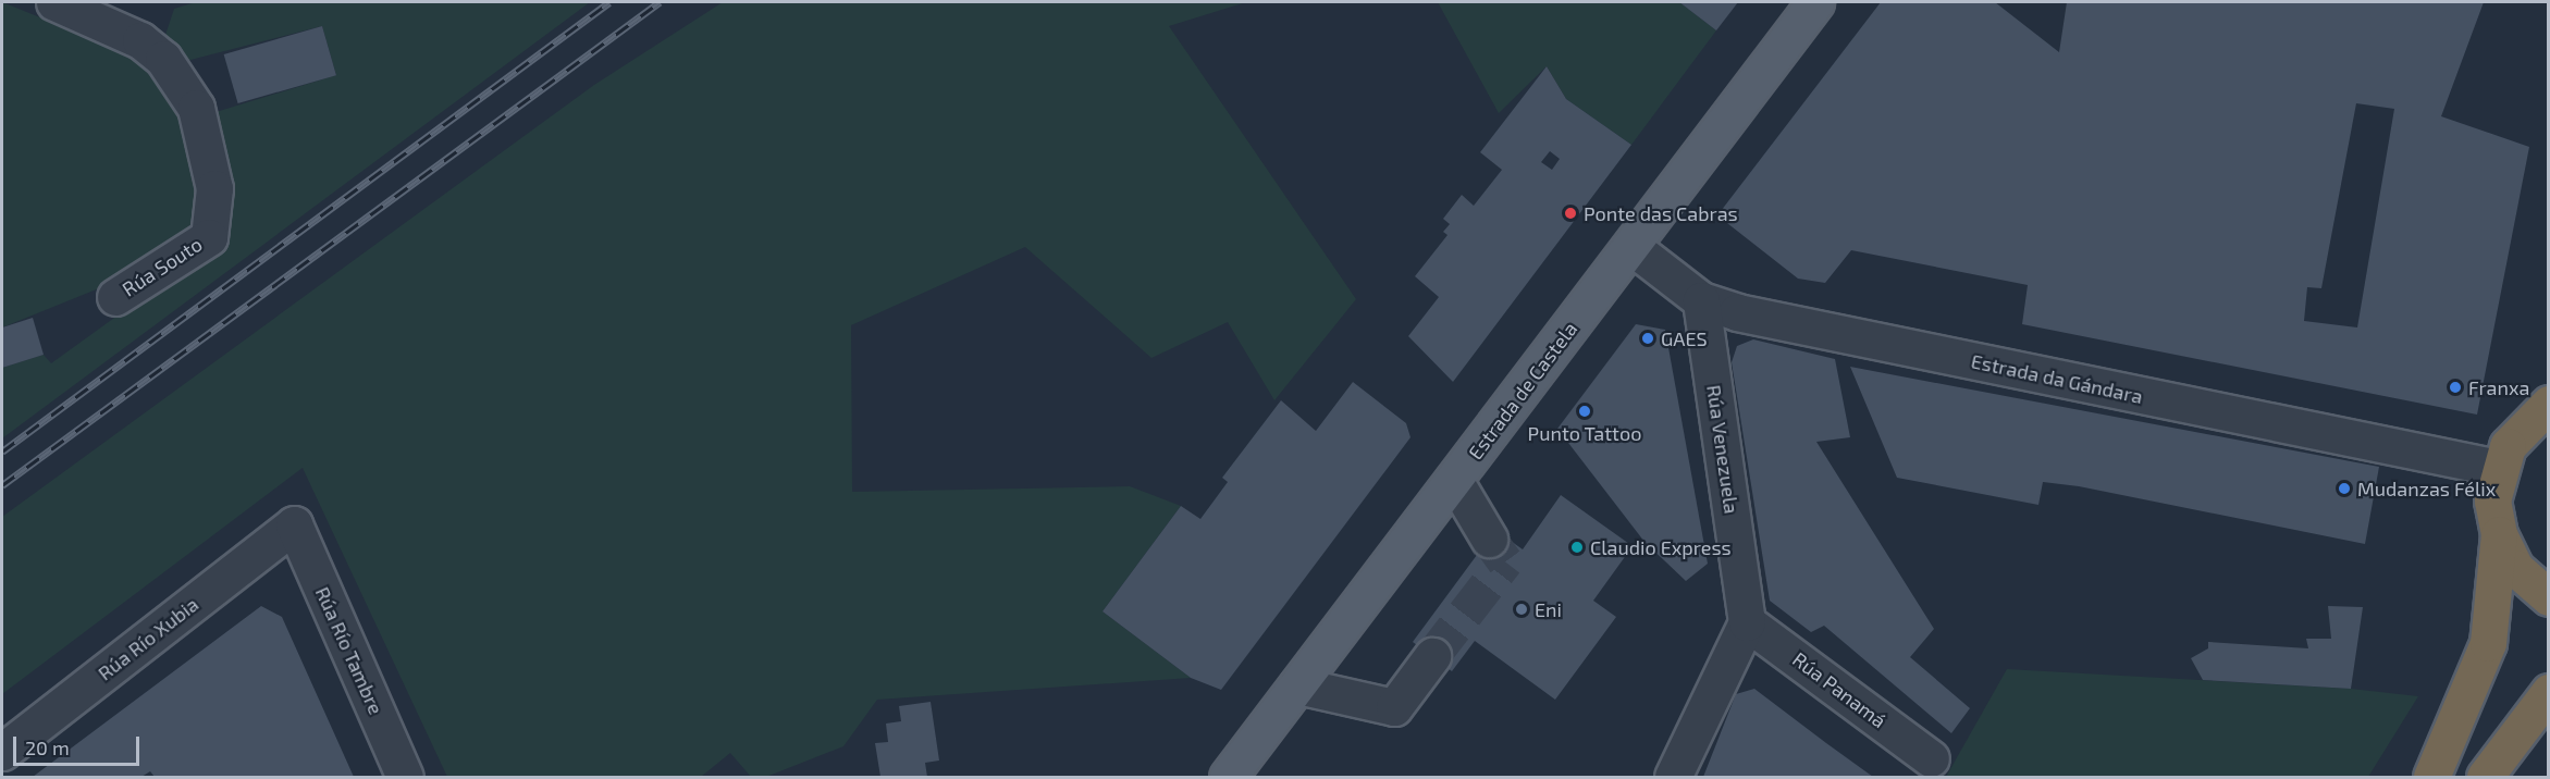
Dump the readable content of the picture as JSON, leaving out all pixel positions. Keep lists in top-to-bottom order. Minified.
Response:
{"streets":{"main road":["Estrada de Castela"],"street":["Rúa Souto","Estrada da Gándara","Rúa Venezuela","Rúa Río Xubia","Rúa Río Tambre","Rúa Panamá"]},"crossings":[["Estrada da Gándara","Estrada de Castela"],["Estrada da Gándara","Rúa Venezuela"],["Rúa Venezuela","Rúa Panamá"],["Rúa Río Xubia","Rúa Río Tambre"]],"places":["Ponte das Cabras","GAES","Franxa","Punto Tattoo","Mudanzas Félix","Claudio Express","Eni"],"scale_bar":"20 m"}
